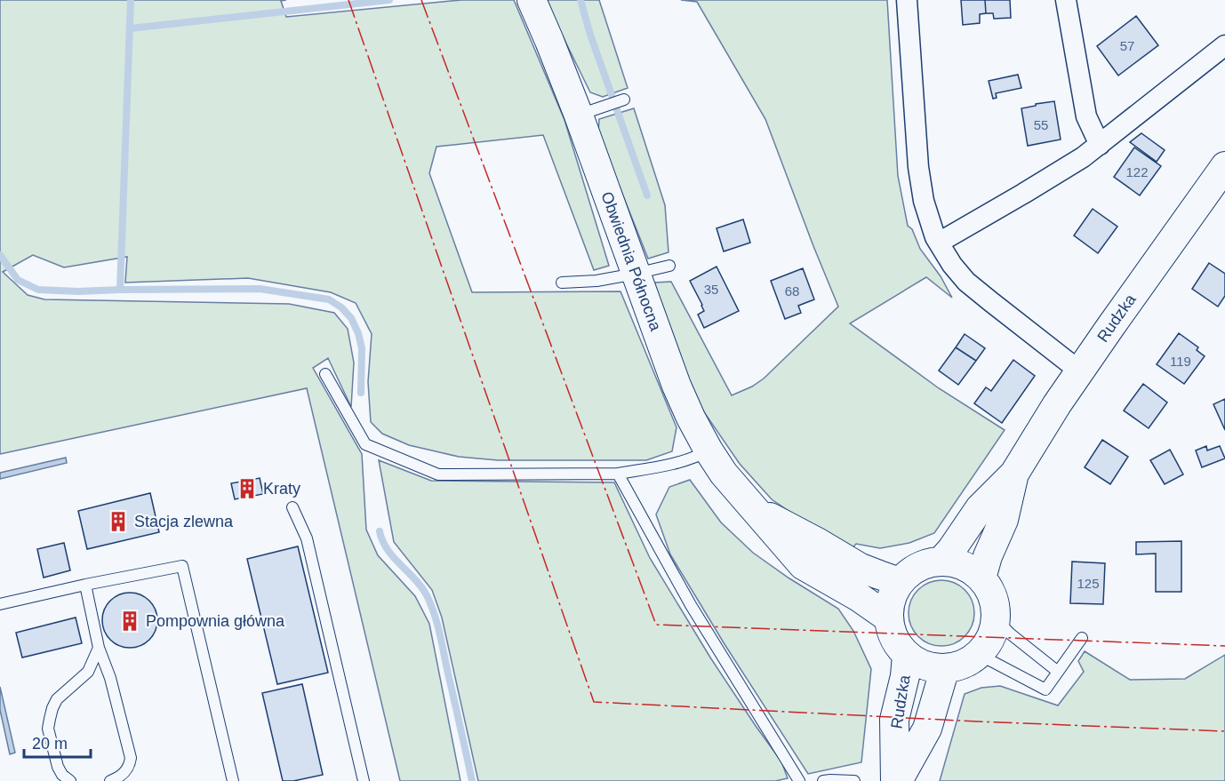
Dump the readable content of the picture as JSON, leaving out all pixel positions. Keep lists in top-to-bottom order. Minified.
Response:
{"streets":{"main road":["Obwiednia Północna","Rudzka"]},"crossings":[["Obwiednia Północna","Rudzka"]],"places":{"building":["Kraty","Stacja zlewna","Pompownia główna"]},"house_numbers":["57","55","122","35","68","119","125"],"scale_bar":"20 m"}
